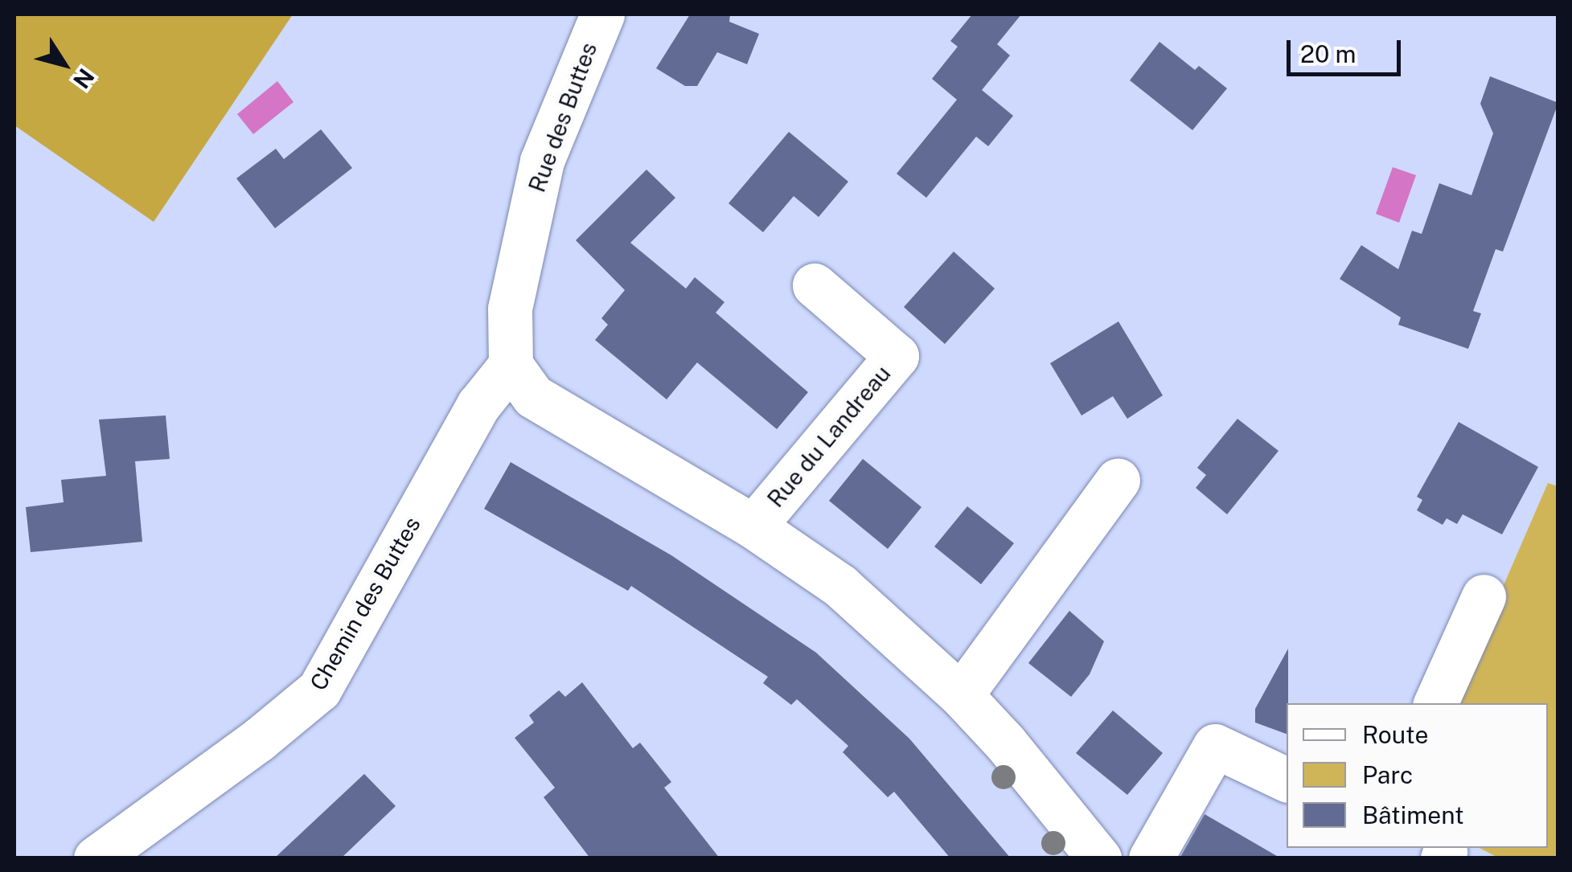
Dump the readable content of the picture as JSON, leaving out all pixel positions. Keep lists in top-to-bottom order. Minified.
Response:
{"streets":{"street":["Rue des Buttes","Rue du Landreau","Chemin des Buttes"]},"crossings":[["Rue des Buttes","Rue du Landreau"],["Rue des Buttes","Chemin des Buttes"],["Rue du Landreau","Chemin des Buttes"]],"legend":["Route","Parc","Bâtiment"],"scale_bar":"20 m","north":"bottom right"}
